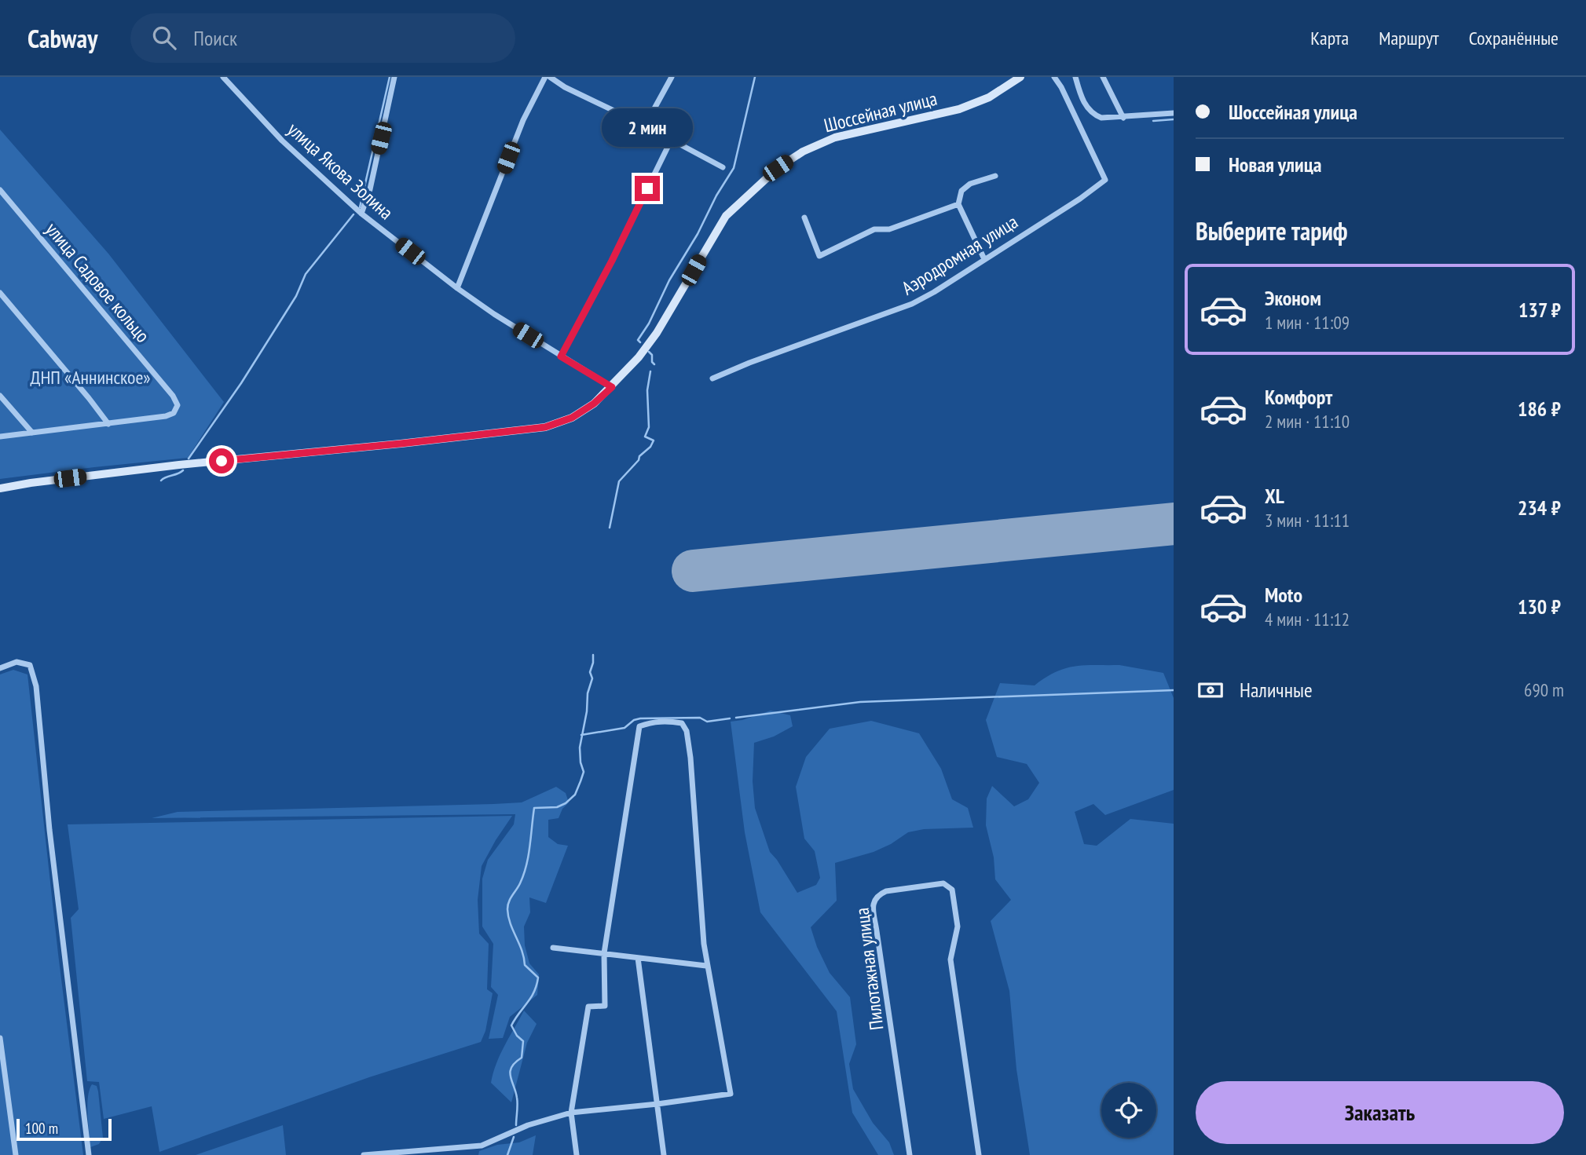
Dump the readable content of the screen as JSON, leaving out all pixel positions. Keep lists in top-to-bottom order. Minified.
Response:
{"streets":{"main road":["Шоссейная улица"],"street":["улица Якова Золина","Аэродромная улица","улица Садовое кольцо","Пилотажная улица"]},"crossings":[["Шоссейная улица","улица Якова Золина"]],"parks":["ДНП «Аннинское»"],"scale_bar":"100 m","page":{"header":"Cabway","search":"Поиск","nav":["Карта","Маршрут","Сохранённые"],"banner":["Шоссейная улица","Новая улица"],"bubble":"2 мин","heading":"Выберите тариф","list":[{"name":"Эконом","note":"1 мин · 11:09","value":"137 ₽"},{"name":"Комфорт","note":"2 мин · 11:10","value":"186 ₽"},{"name":"XL","note":"3 мин · 11:11","value":"234 ₽"},{"name":"Moto","note":"4 мин · 11:12","value":"130 ₽"}],"pay":["Наличные","690 m"],"buttons":"Заказать","scale":"100 m"}}
